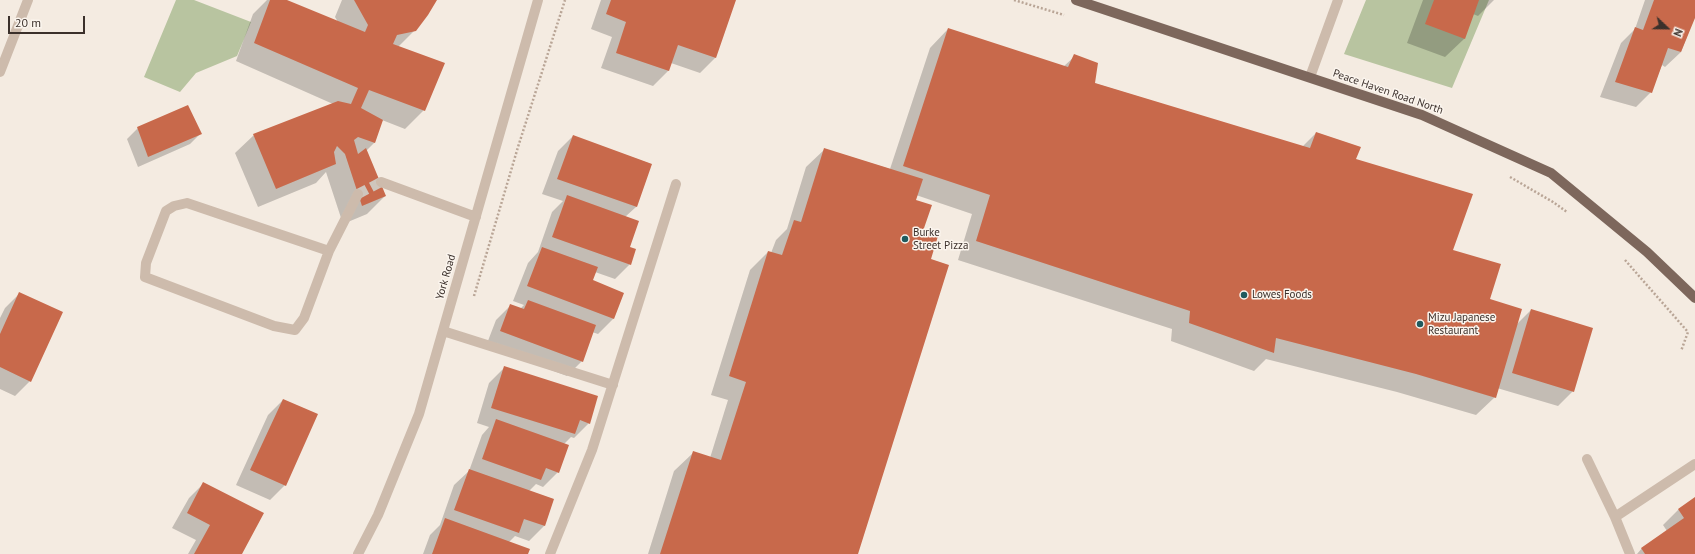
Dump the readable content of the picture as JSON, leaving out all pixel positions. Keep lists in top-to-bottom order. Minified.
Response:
{"streets":{"main road":["Peace Haven Road North"],"street":["York Road"]},"places":["Burke Street Pizza","Lowes Foods","Mizu Japanese Restaurant"],"scale_bar":"20 m","north":"right"}
